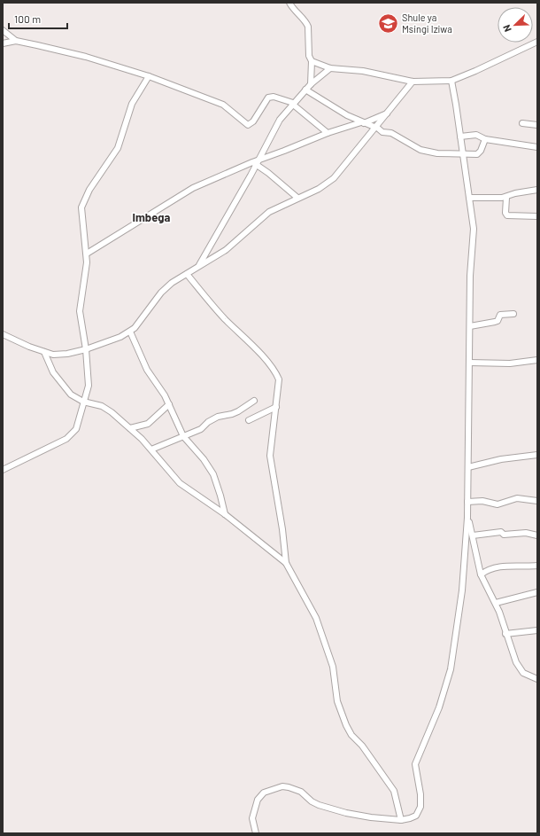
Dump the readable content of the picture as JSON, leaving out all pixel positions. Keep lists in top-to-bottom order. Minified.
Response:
{"districts":["Imbega"],"places":{"school or university":["Shule ya Msingi Iziwa"]},"scale_bar":"100 m","north":"bottom left"}
